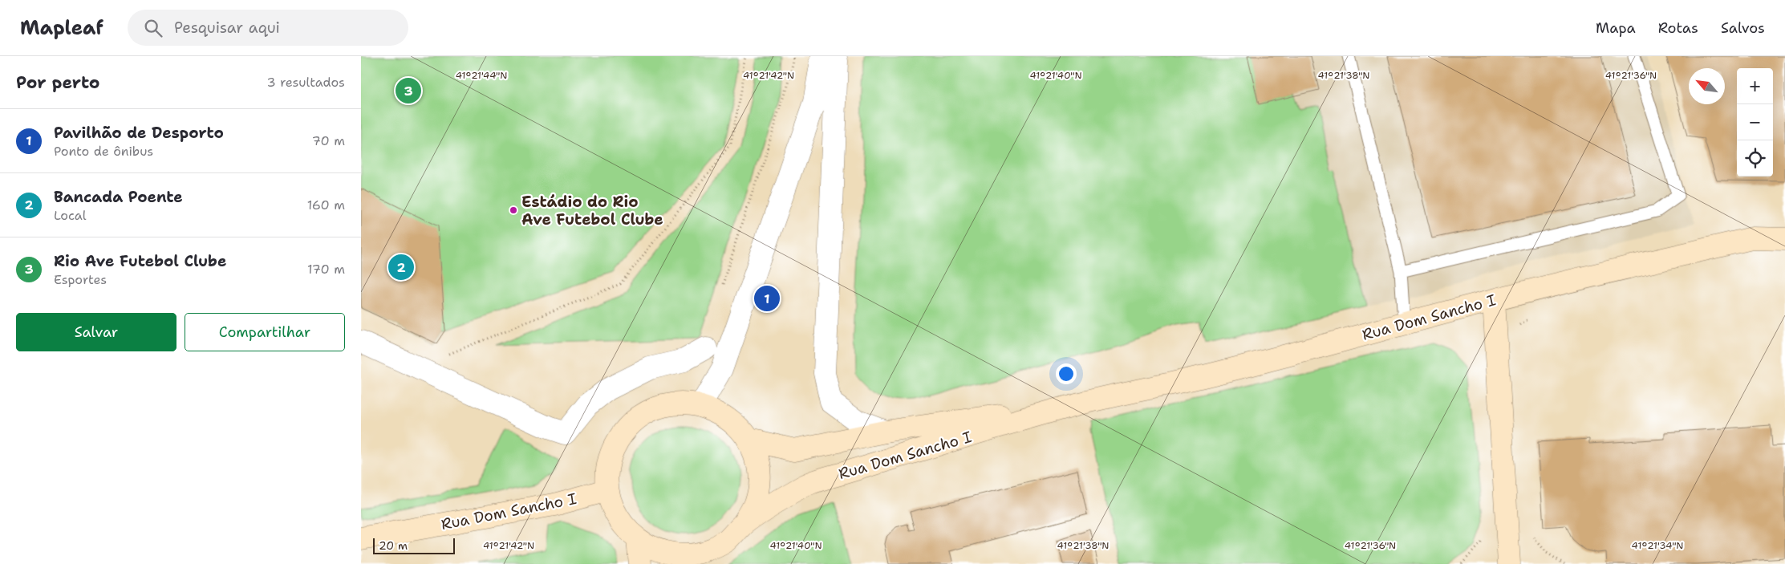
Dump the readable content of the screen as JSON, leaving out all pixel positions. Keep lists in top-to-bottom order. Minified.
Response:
{"streets":{"street":["Rua Dom Sancho I"]},"places":["Estádio do Rio Ave Futebol Clube"],"scale_bar":"20 m","north":"top left","page":{"header":"Mapleaf","search":"Pesquisar aqui","nav":["Mapa","Rotas","Salvos"],"heading":["Por perto","3 resultados"],"map_buttons":["+","−"],"pins":["3","2","1"],"list":[{"mark":"1","name":"Pavilhão de Desporto","note":"Ponto de ônibus","value":"70 m"},{"mark":"2","name":"Bancada Poente","note":"Local","value":"160 m"},{"mark":"3","name":"Rio Ave Futebol Clube","note":"Esportes","value":"170 m"}],"buttons":["Salvar","Compartilhar"],"scale":"20 m"},"coordinates":["41°21'44\"N","41°21'42\"N","41°21'40\"N","41°21'38\"N","41°21'36\"N","41°21'34\"N"]}
